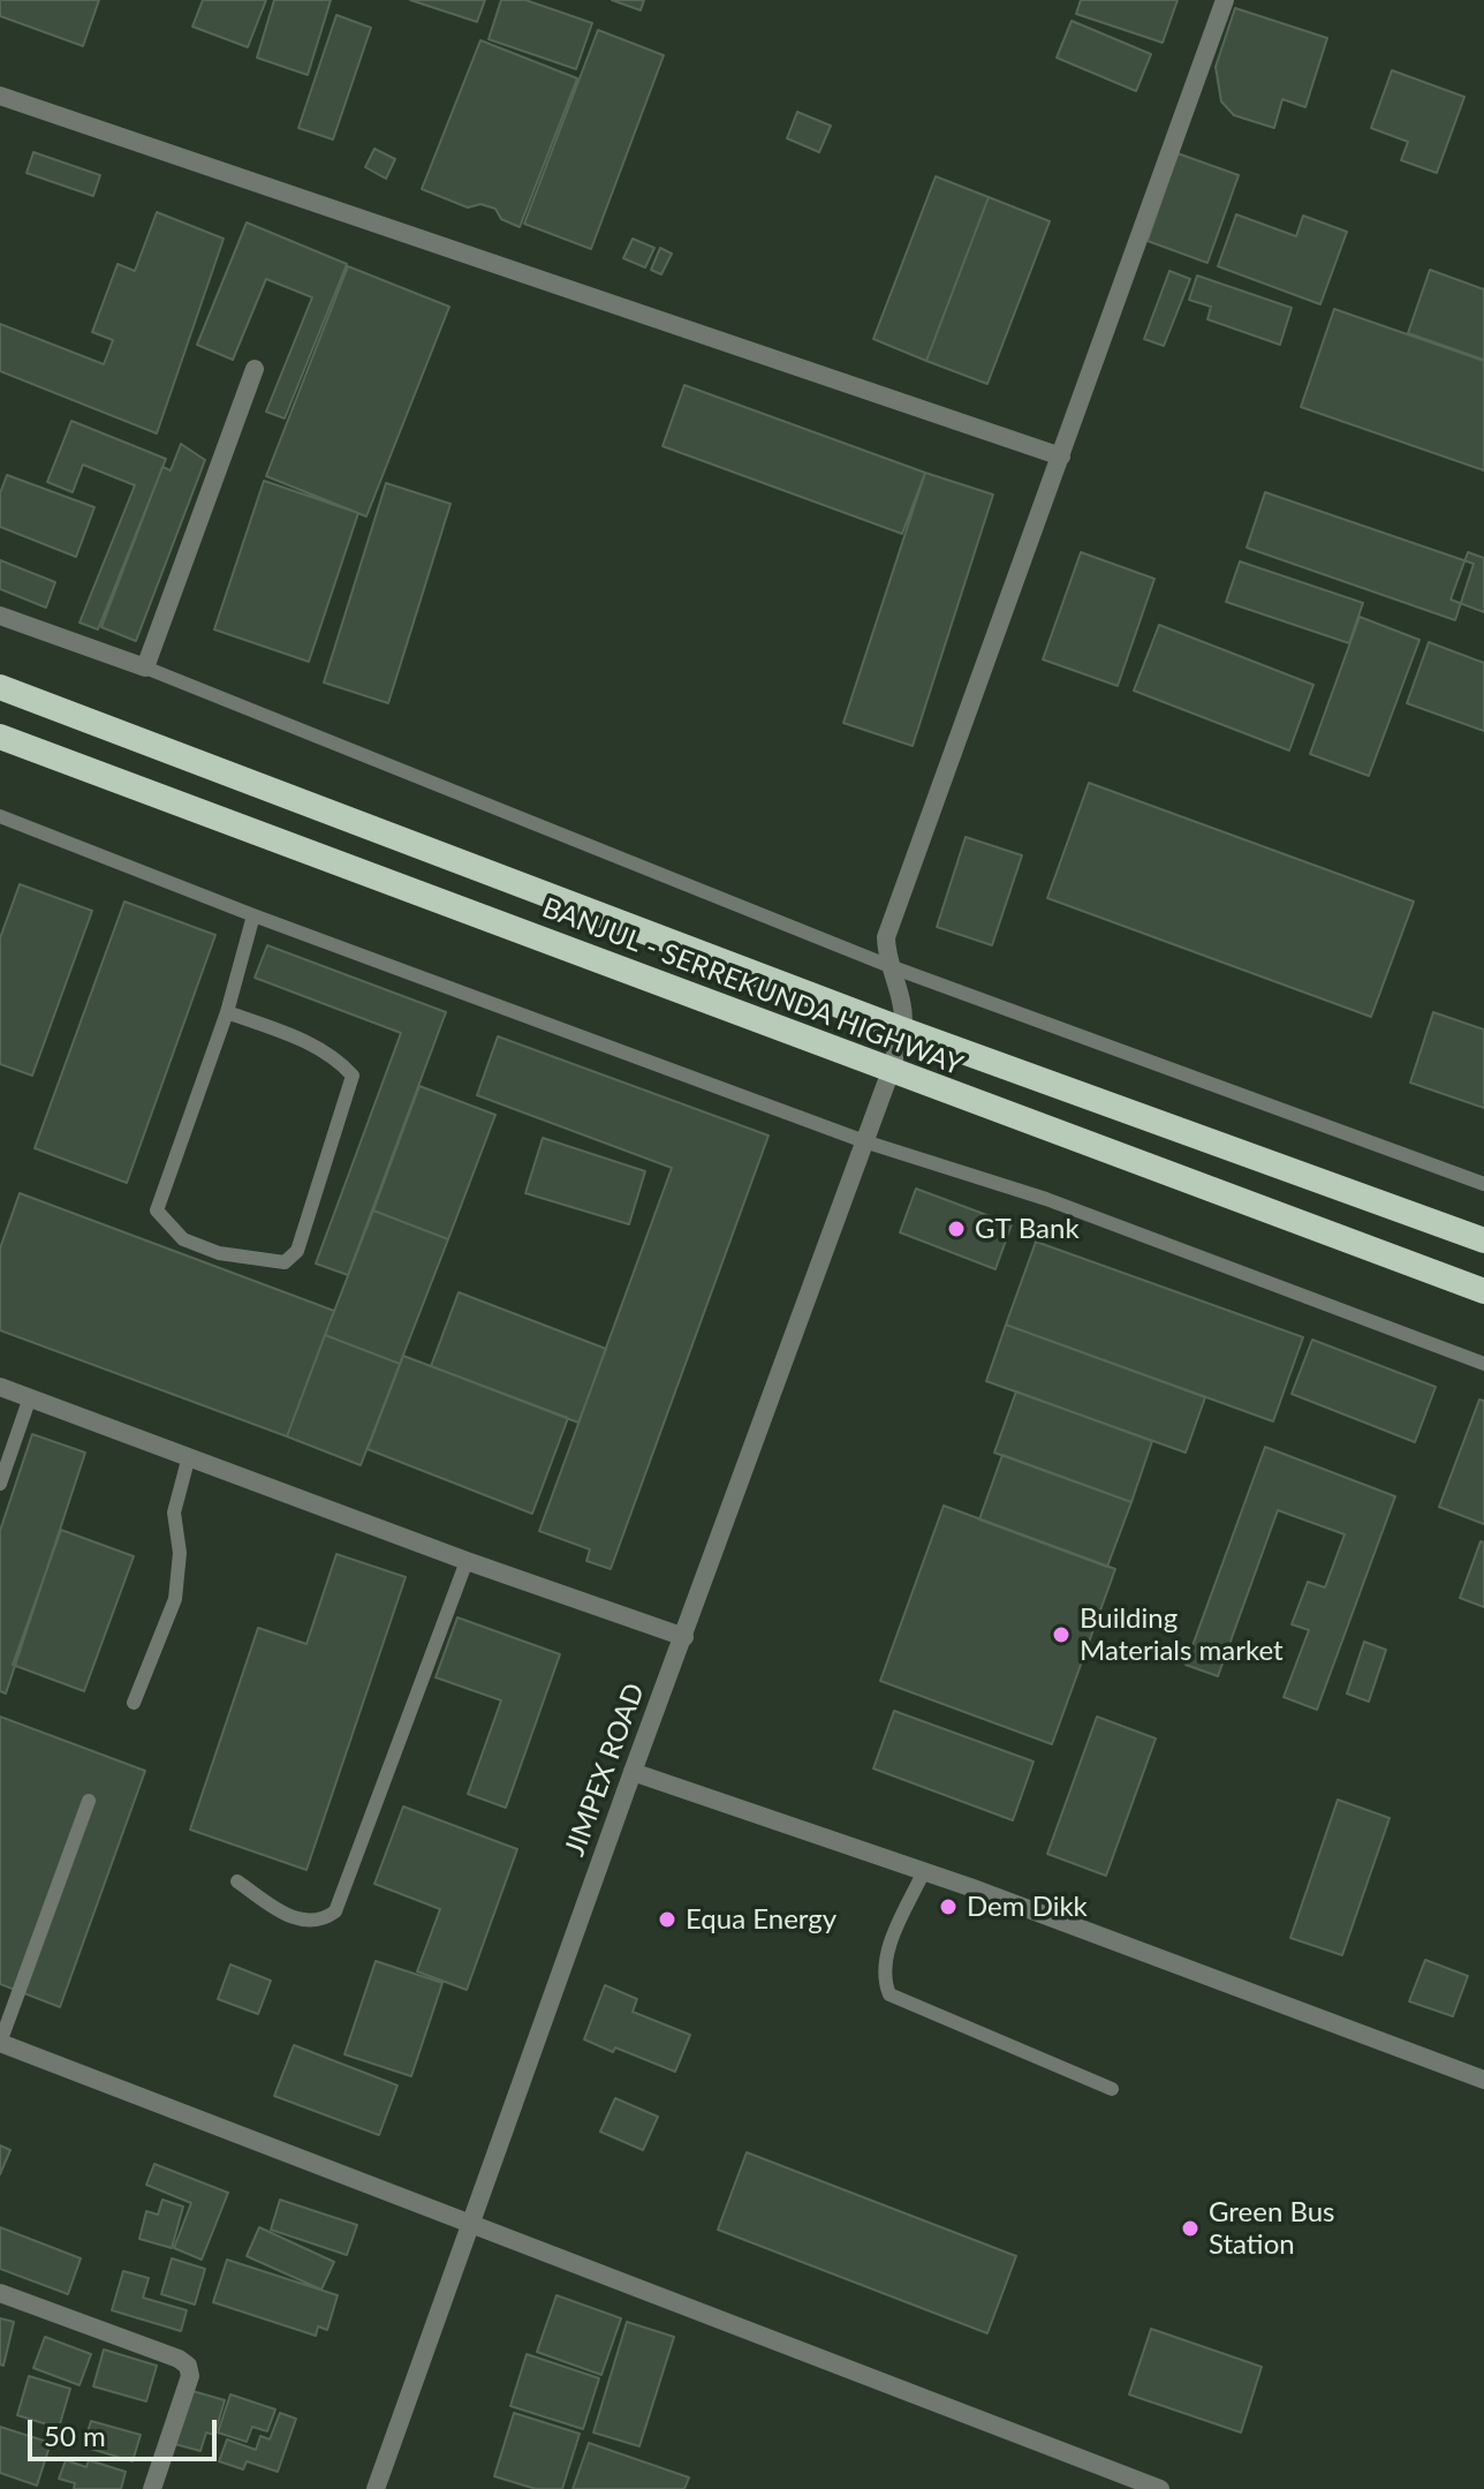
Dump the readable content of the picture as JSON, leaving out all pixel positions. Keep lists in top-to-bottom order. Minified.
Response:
{"streets":{"highway":["BANJUL - SERREKUNDA HIGHWAY"],"street":["JIMPEX ROAD"]},"crossings":[["BANJUL - SERREKUNDA HIGHWAY","JIMPEX ROAD"]],"places":["GT Bank","Building Materials market","Dem Dikk","Equa Energy","Green Bus Station"],"scale_bar":"50 m"}
